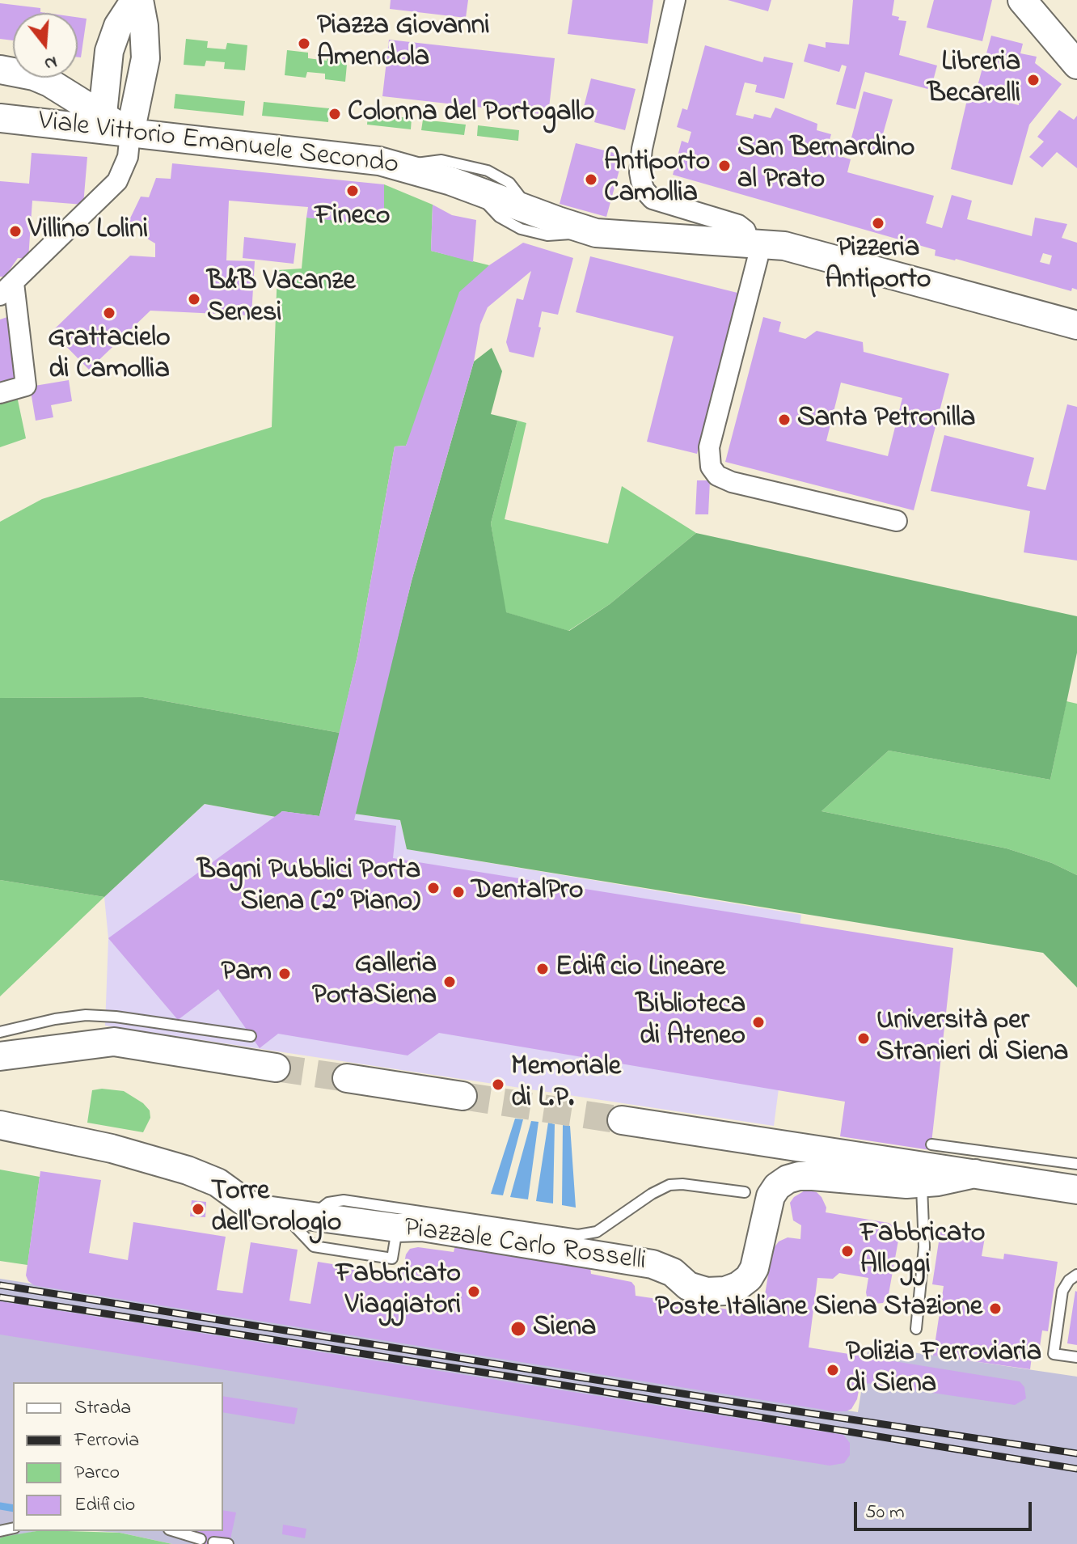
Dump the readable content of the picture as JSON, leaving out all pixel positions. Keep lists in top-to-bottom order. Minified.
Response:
{"streets":{"main road":["Viale Vittorio Emanuele Secondo","Piazzale Carlo Rosselli"]},"places":["Piazza Giovanni Amendola","Libreria Becarelli","Colonna del Portogallo","San Bernardino al Prato","Antiporto Camollia","Fineco","Pizzeria Antiporto","Villino Lolini","B&B Vacanze Senesi","Grattacielo di Camollia","Santa Petronilla","Bagni Pubblici Porta Siena (2° Piano)","DentalPro","Edificio Lineare","Pam","Galleria PortaSiena","Biblioteca di Ateneo","Università per Stranieri di Siena","Memoriale di L.P.","Torre dell'Orologio","Fabbricato Alloggi","Fabbricato Viaggiatori","Poste Italiane Siena Stazione","Siena","Polizia Ferroviaria di Siena"],"legend":["Strada","Ferrovia","Parco","Edificio"],"scale_bar":"50 m","north":"bottom"}
